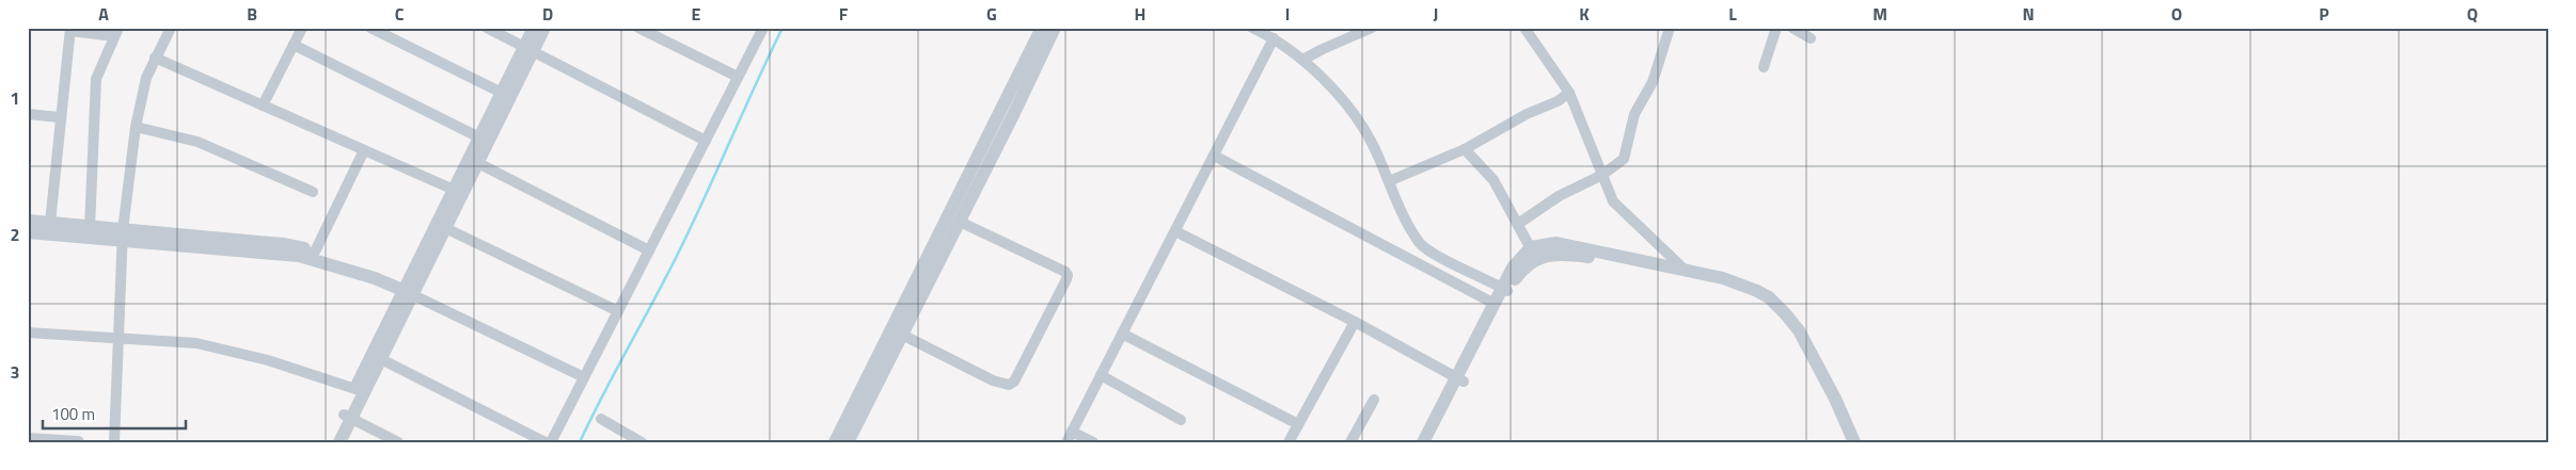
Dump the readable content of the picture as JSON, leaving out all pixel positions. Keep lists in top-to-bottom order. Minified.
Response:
{"scale_bar":"100 m","grid":{"columns":["A","B","C","D","E","F","G","H","I","J","K","L","M","N","O","P","Q"],"rows":["1","2","3"]}}
